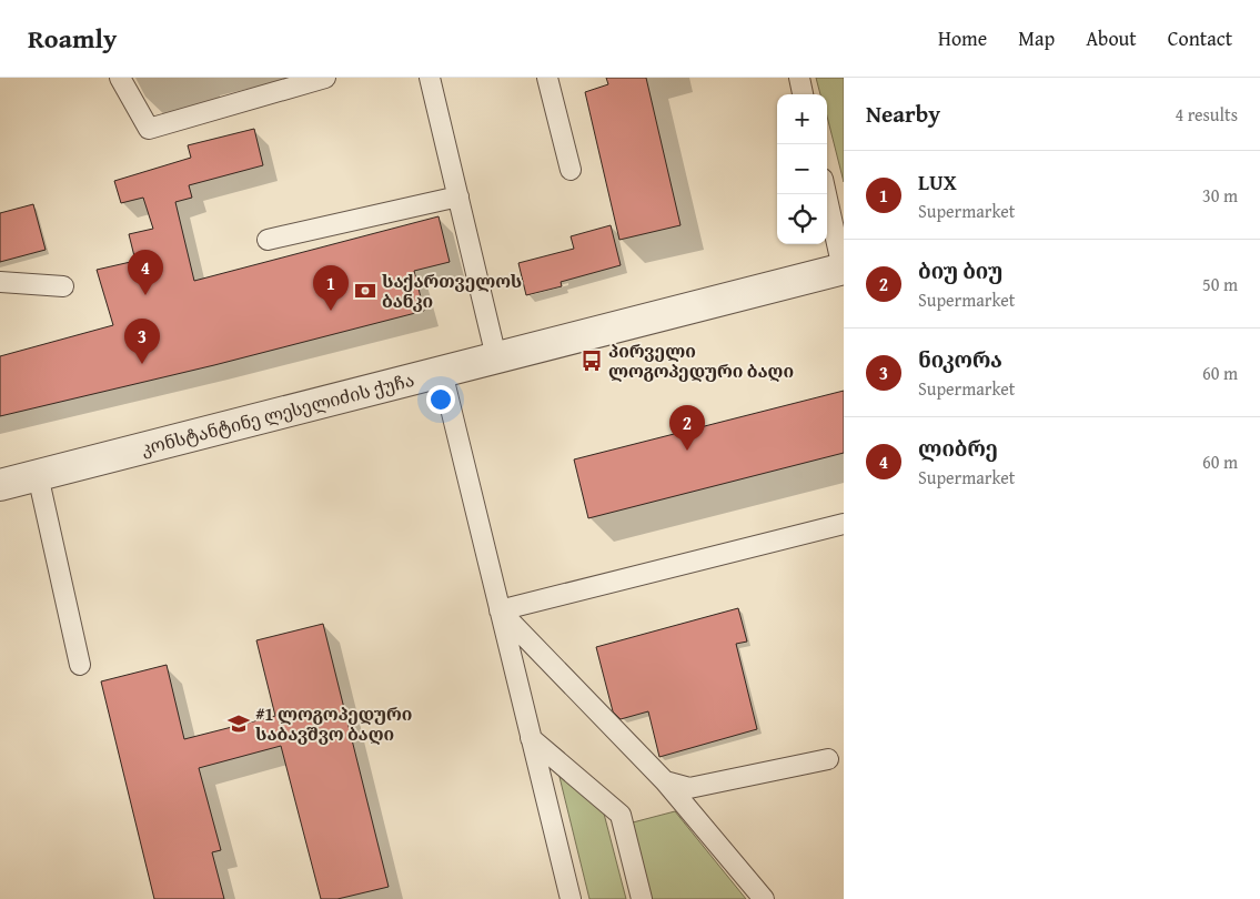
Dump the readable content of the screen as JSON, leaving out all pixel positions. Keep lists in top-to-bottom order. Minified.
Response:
{"streets":{"street":["კონსტანტინე ლესელიძის ქუჩა"]},"places":{"bank":["საქართველოს ბანკი"],"bus stop":["პირველი ლოგოპედური ბაღი"],"school or university":["#1 ლოგოპედური საბავშვო ბაღი"]},"page":{"header":"Roamly","nav":["Home","Map","About","Contact"],"heading":["Nearby","4 results"],"map_buttons":["+","−"],"list":[{"mark":"1","name":"LUX","note":"Supermarket","value":"30 m"},{"mark":"2","name":"ბიუ ბიუ","note":"Supermarket","value":"50 m"},{"mark":"3","name":"ნიკორა","note":"Supermarket","value":"60 m"},{"mark":"4","name":"ლიბრე","note":"Supermarket","value":"60 m"}],"pins":["4","1","3","2"]}}
